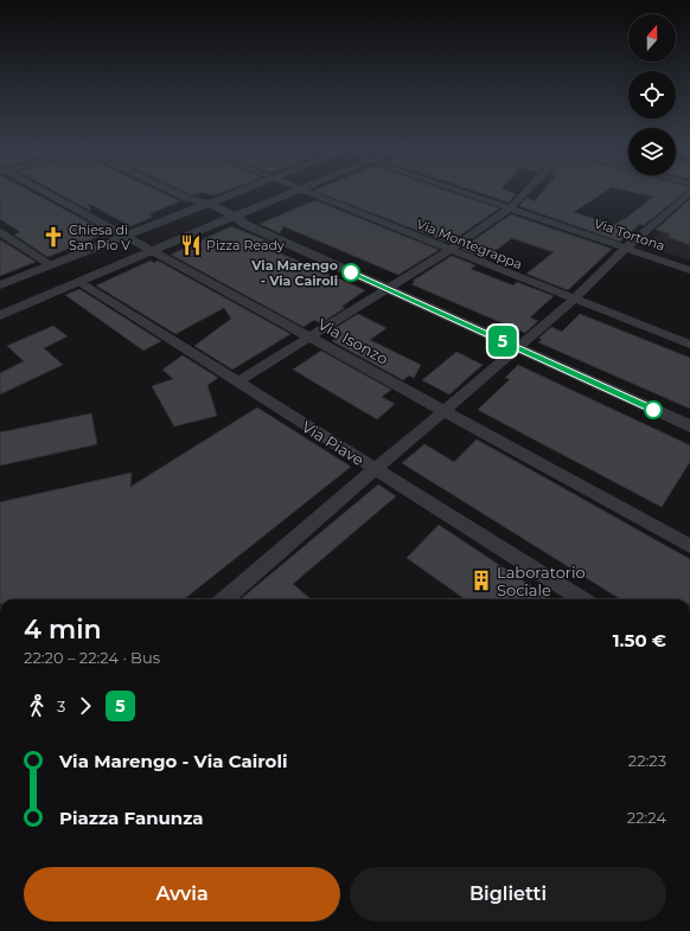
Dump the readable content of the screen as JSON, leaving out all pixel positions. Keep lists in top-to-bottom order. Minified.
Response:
{"streets":{"street":["Via Tortona","Via Montegrappa","Via Isonzo","Via Piave"]},"places":{"church":["Chiesa di San Pio V"],"restaurant":["Pizza Ready"],"other":["Via Marengo - Via Cairoli"],"building":["Laboratorio Sociale"]},"lines":["bus line 5"],"north":"top","page":{"on_map":"5","heading":["4 min","22:20 – 22:24 · Bus","1.50 €"],"legs":["3","5"],"list":[{"name":"Via Marengo - Via Cairoli","value":"22:23"},{"name":"Piazza Fanunza","value":"22:24"}],"buttons":["Avvia","Biglietti"]}}
